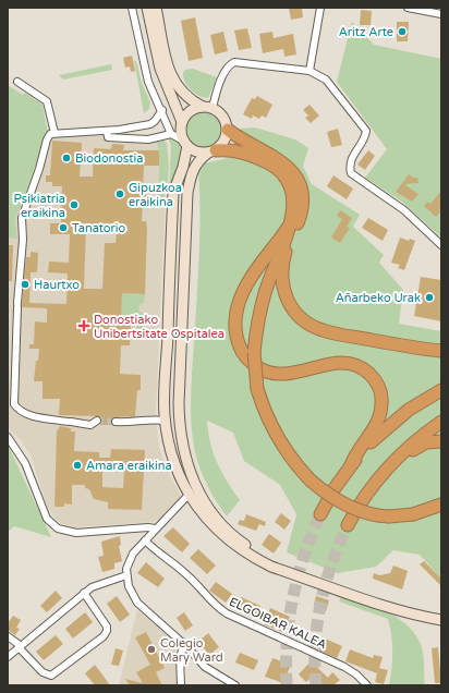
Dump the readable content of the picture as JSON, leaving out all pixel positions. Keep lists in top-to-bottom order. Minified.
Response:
{"streets":{"street":["ELGOIBAR KALEA"]},"places":{"other":["Aritz Arte","Biodonostia","Gipuzkoa eraikina","Psikiatria eraikina","Tanatorio","Haurtxo","Añarbeko Urak","Amara eraikina","Colegio Mary Ward"],"health":["Donostiako Unibertsitate Ospitalea"]}}
